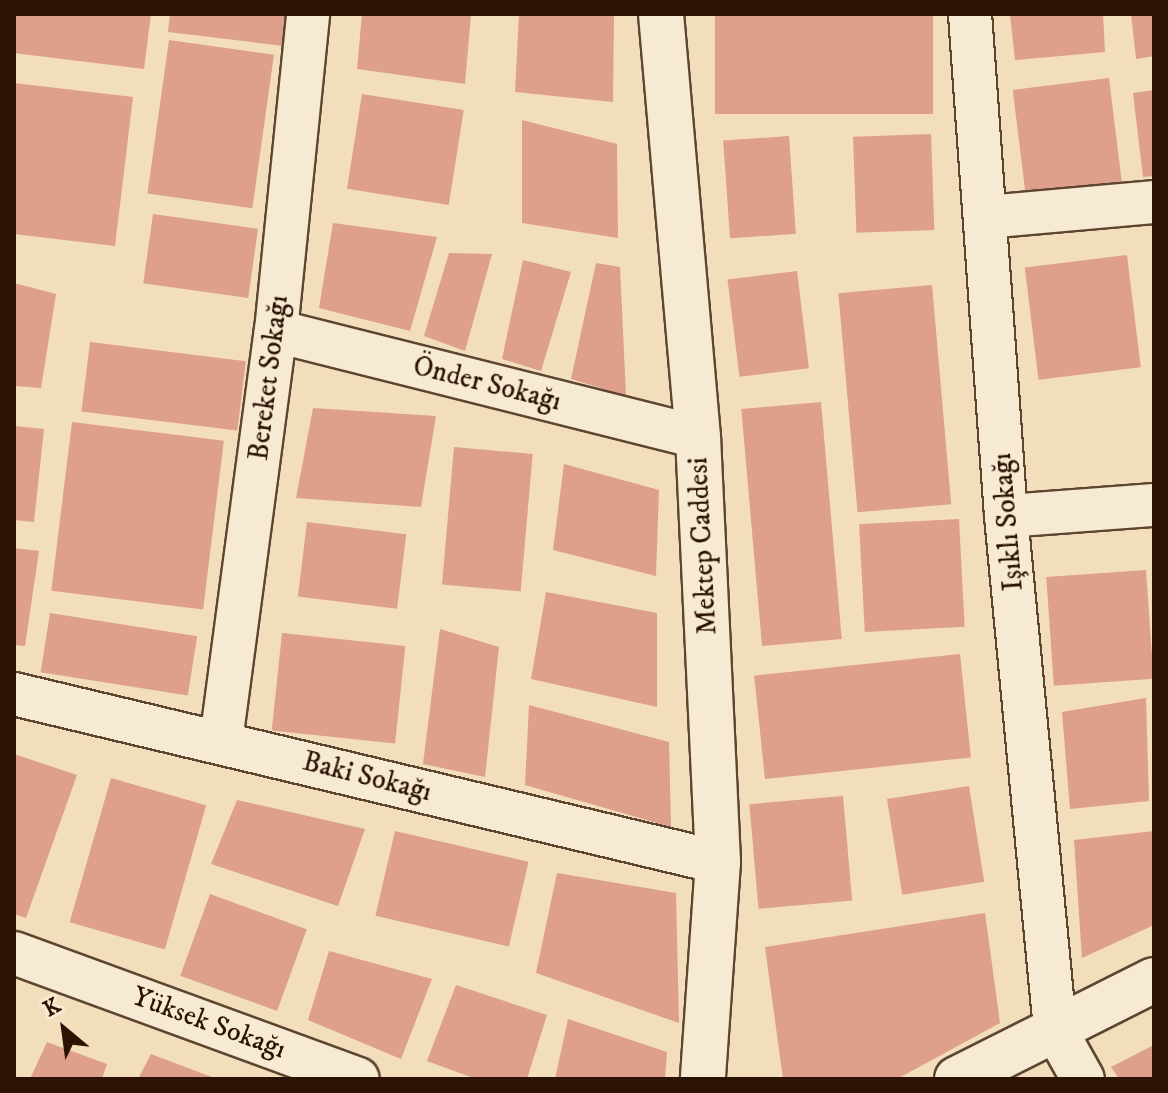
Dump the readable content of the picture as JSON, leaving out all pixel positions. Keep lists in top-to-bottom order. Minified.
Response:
{"streets":{"street":["Bereket Sokağı","Önder Sokağı","Işıklı Sokağı","Mektep Caddesi","Baki Sokağı","Yüksek Sokağı"]},"crossings":[["Bereket Sokağı","Önder Sokağı"],["Bereket Sokağı","Baki Sokağı"],["Önder Sokağı","Mektep Caddesi"],["Mektep Caddesi","Baki Sokağı"]],"north":"top left"}
